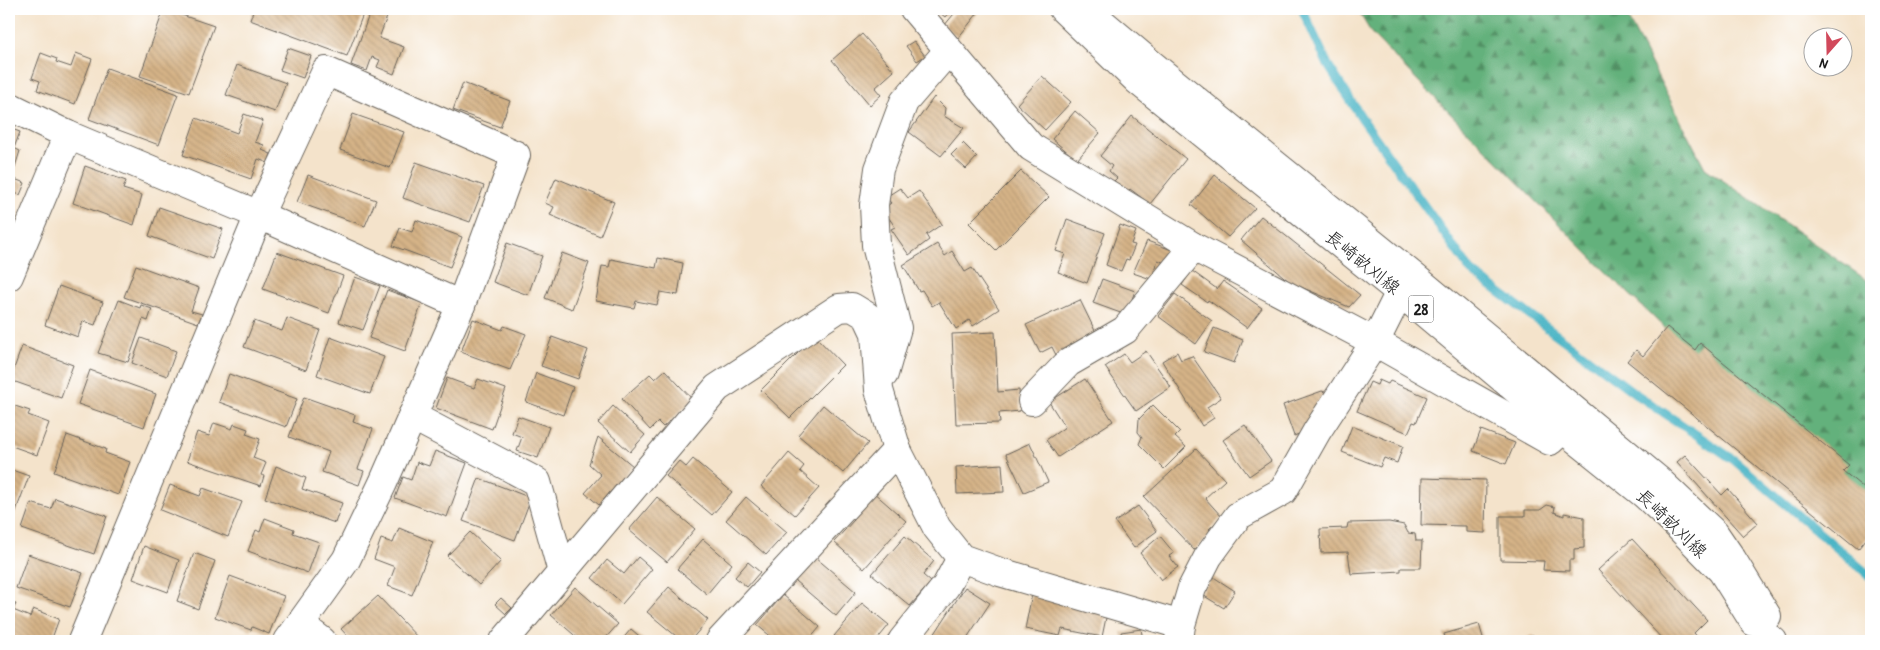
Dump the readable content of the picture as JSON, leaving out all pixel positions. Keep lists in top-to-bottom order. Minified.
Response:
{"streets":{"street":["長崎畝刈線","28"]},"north":"bottom"}
